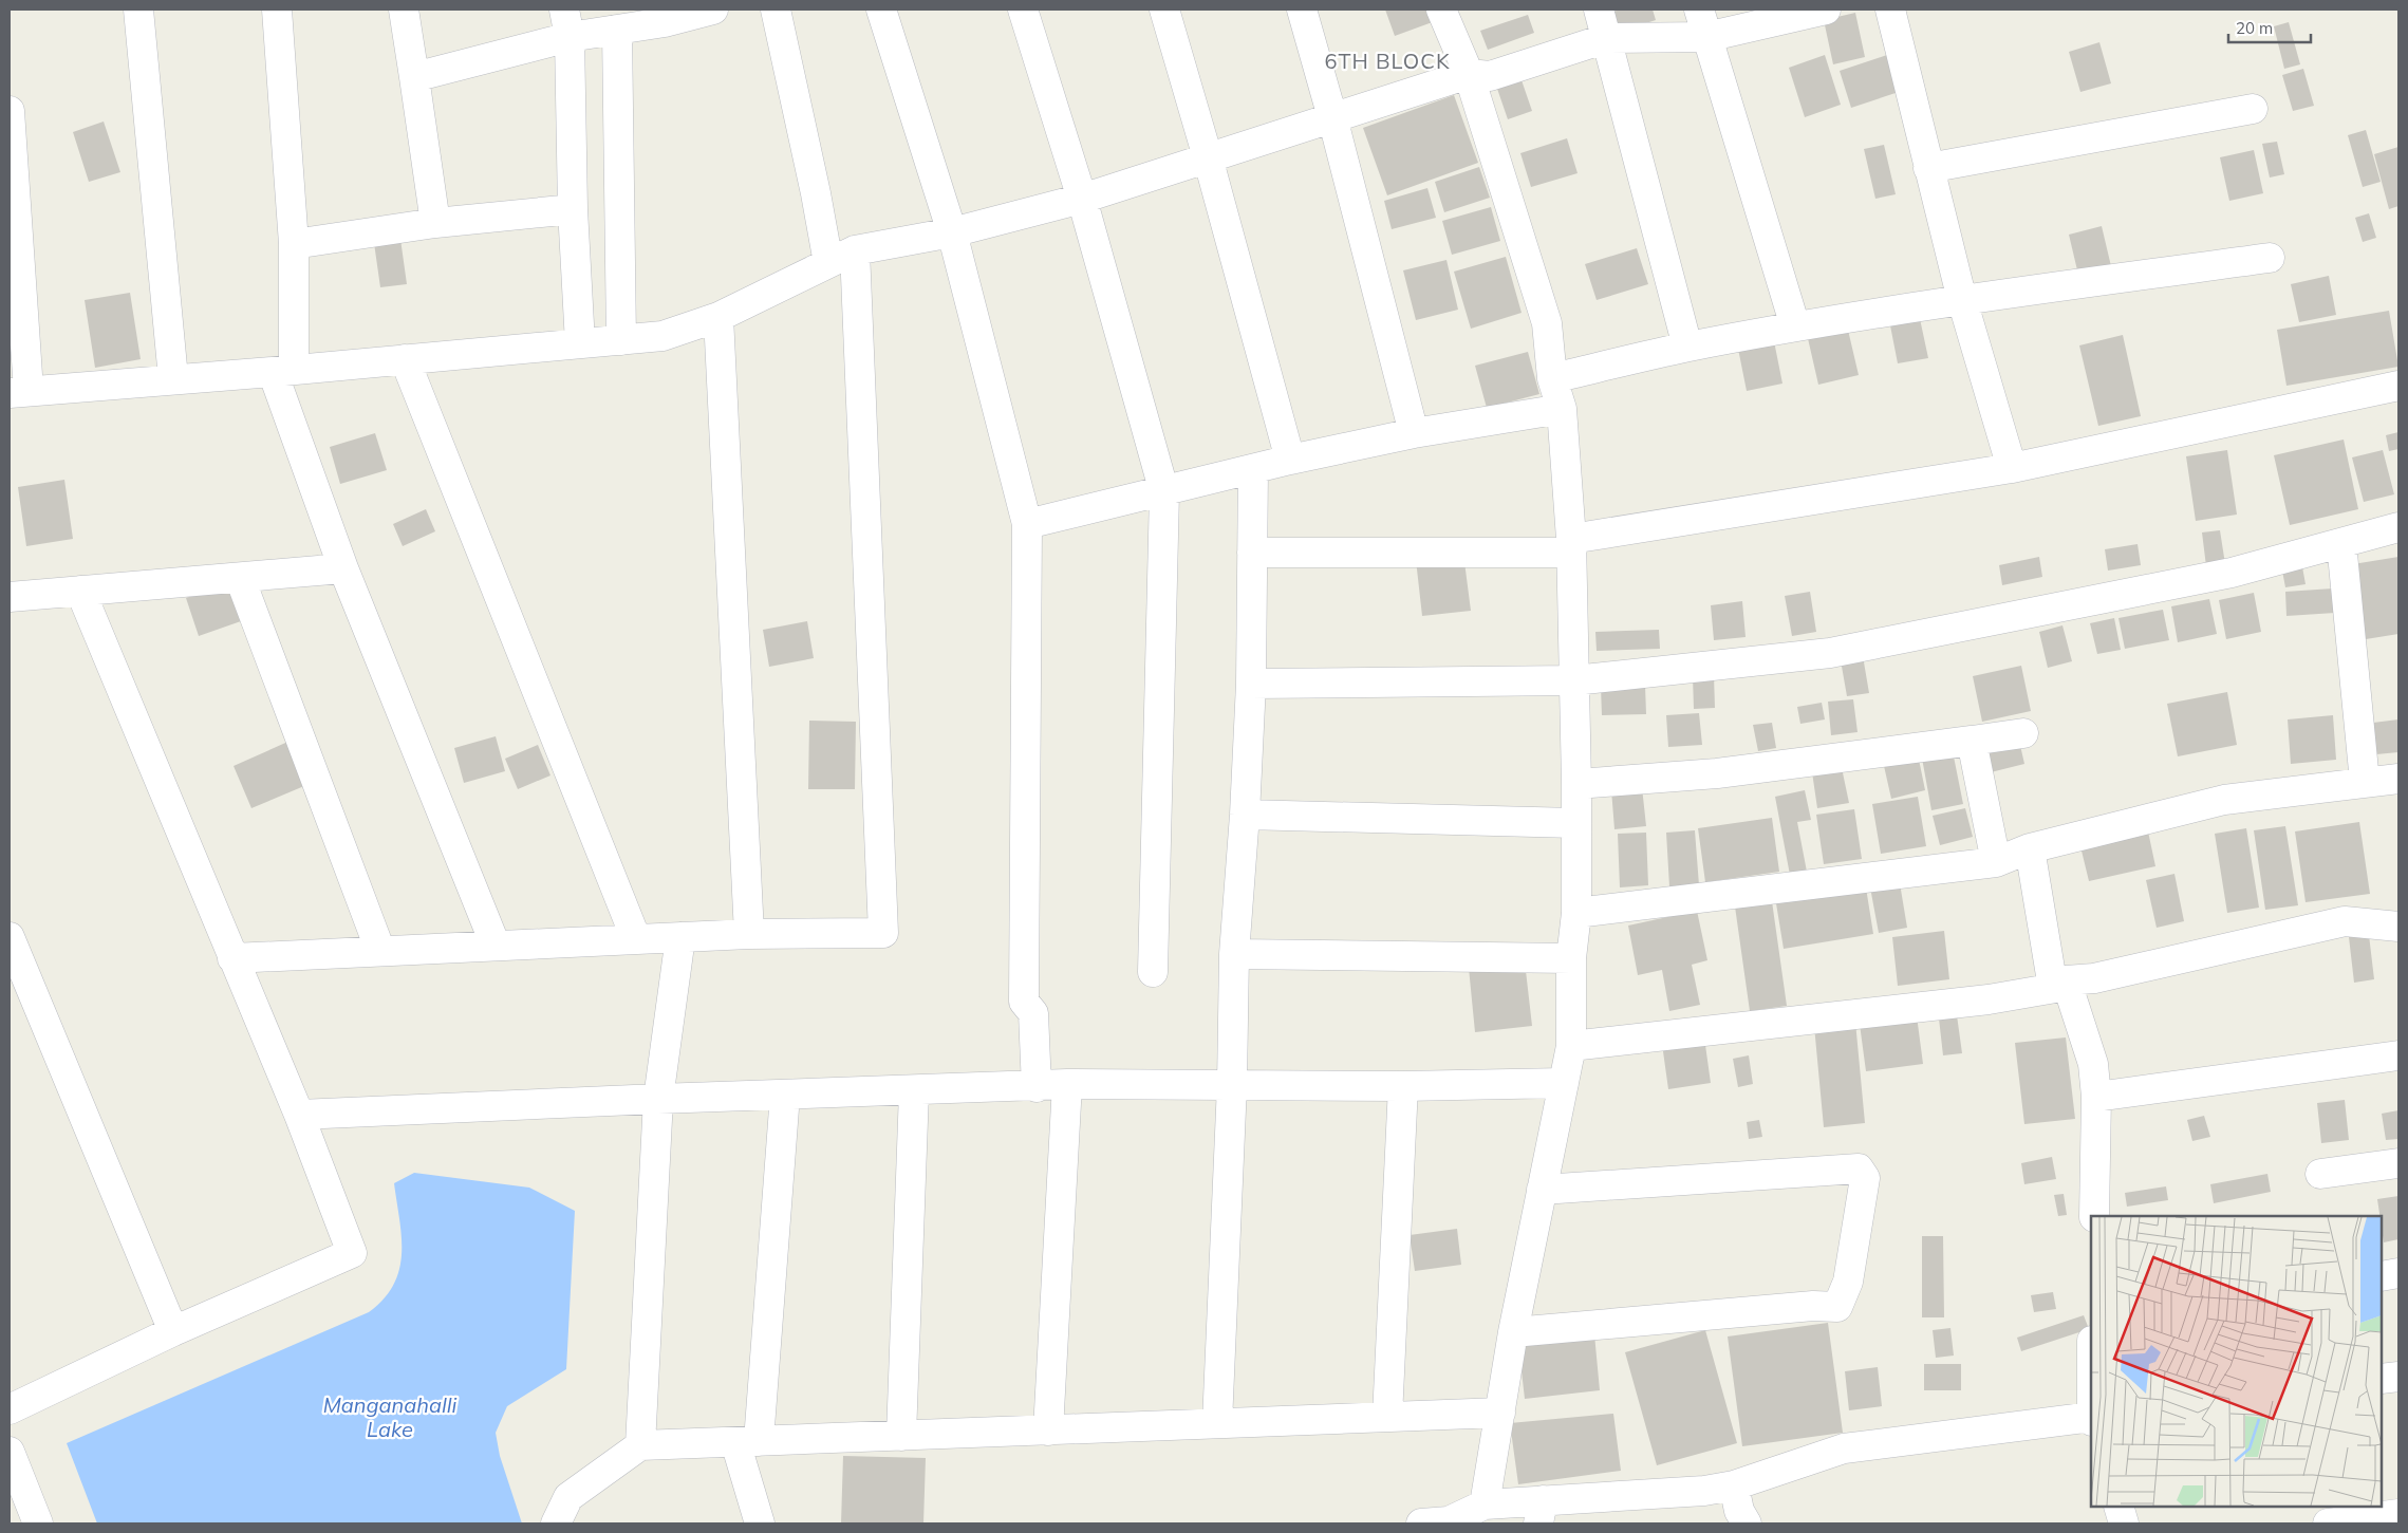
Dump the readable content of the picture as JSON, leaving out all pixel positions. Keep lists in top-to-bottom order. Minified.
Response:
{"districts":["6TH BLOCK"],"water":["Manganahalli Lake"],"scale_bar":"20 m"}
